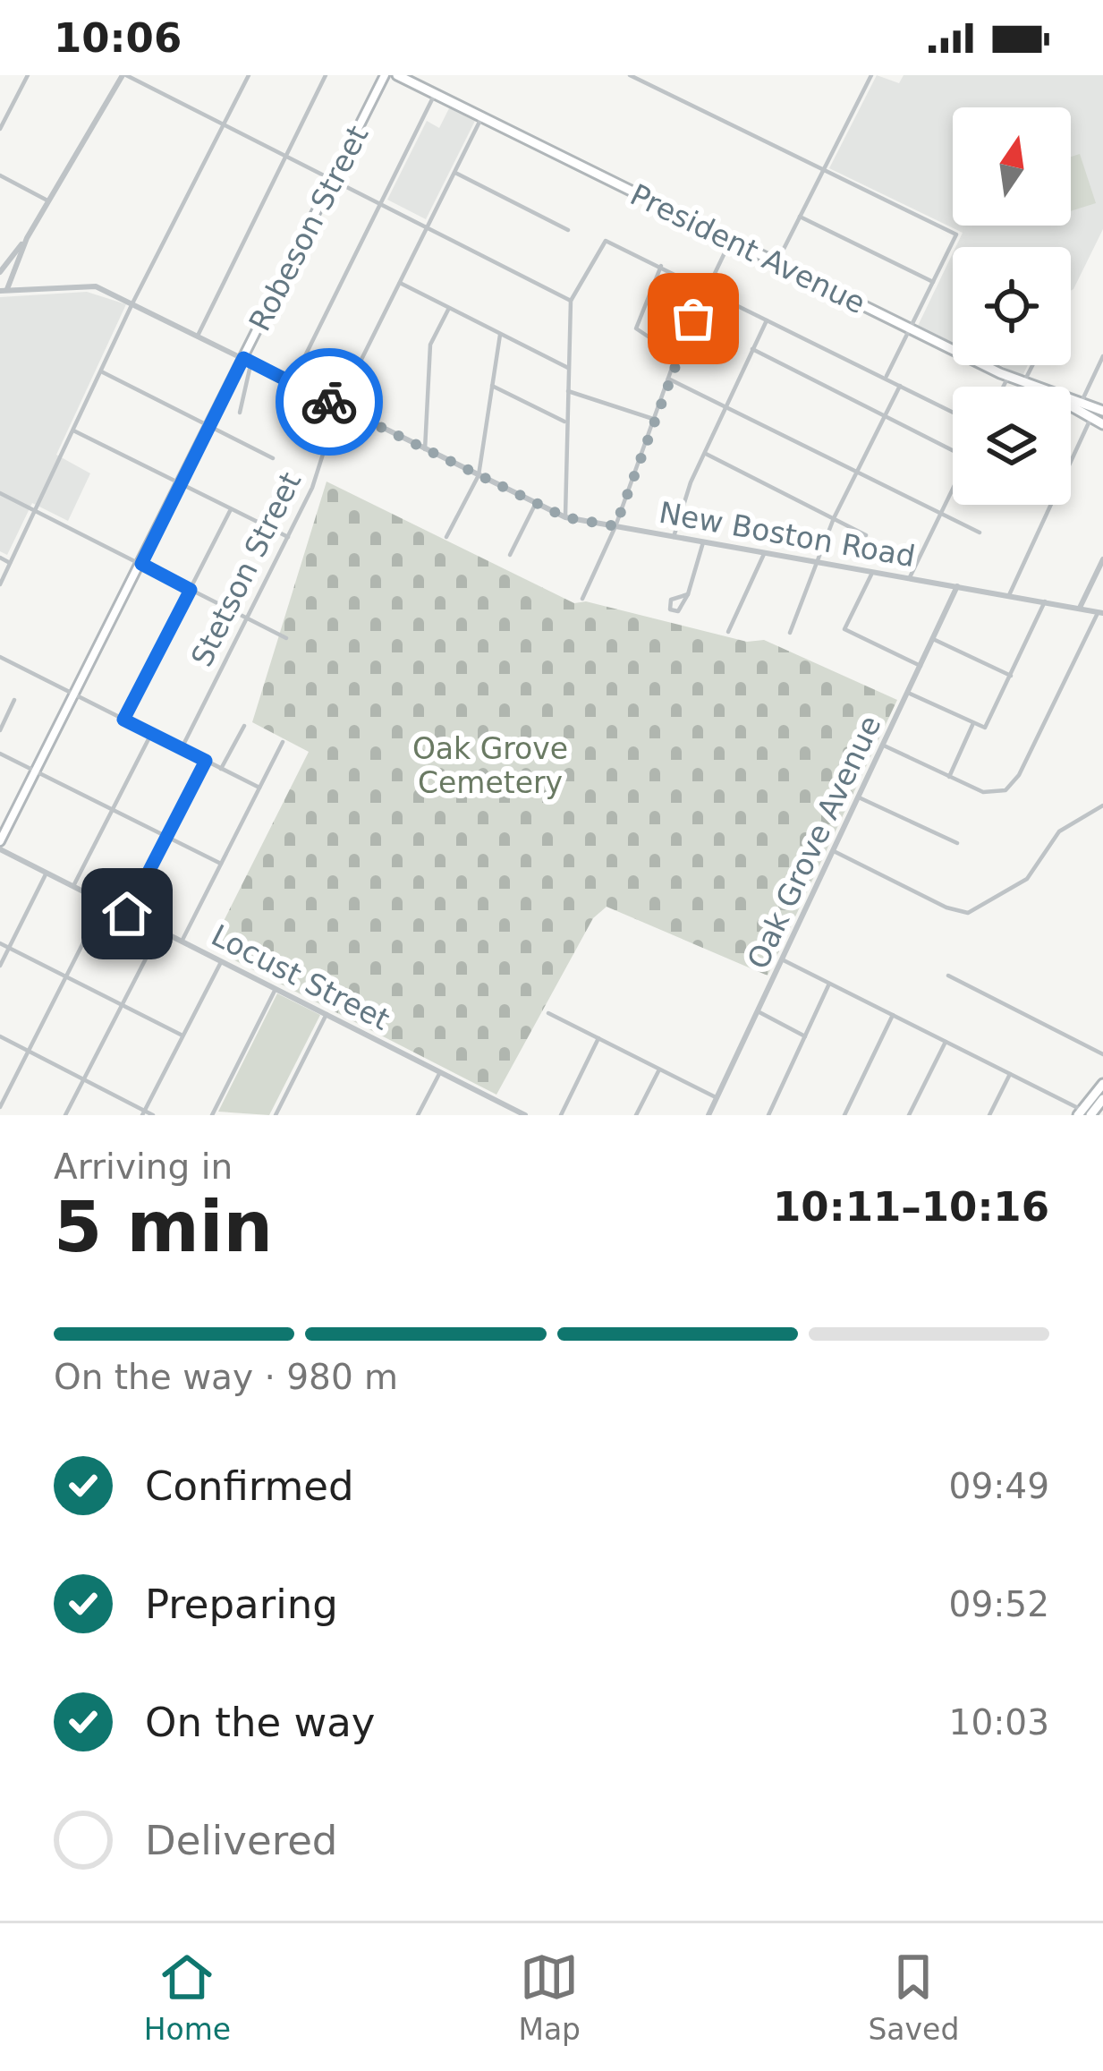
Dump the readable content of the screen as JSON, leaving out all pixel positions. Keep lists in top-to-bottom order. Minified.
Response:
{"streets":{"main road":["Robeson Street","President Avenue"],"street":["New Boston Road","Stetson Street","Oak Grove Avenue","Locust Street"]},"crossings":[["Robeson Street","New Boston Road"],["Robeson Street","Locust Street"],["President Avenue","Stetson Street"],["New Boston Road","Stetson Street"],["New Boston Road","Oak Grove Avenue"]],"parks":["Oak Grove Cemetery"],"north":"top","page":{"status":"10:06","heading":["5 min","Arriving in","10:11–10:16"],"bar":"On the way · 980 m","list":[["Confirmed","09:49"],["Preparing","09:52"],["On the way","10:03"],"Delivered"],"tabs":["Home","Map","Saved"]}}
